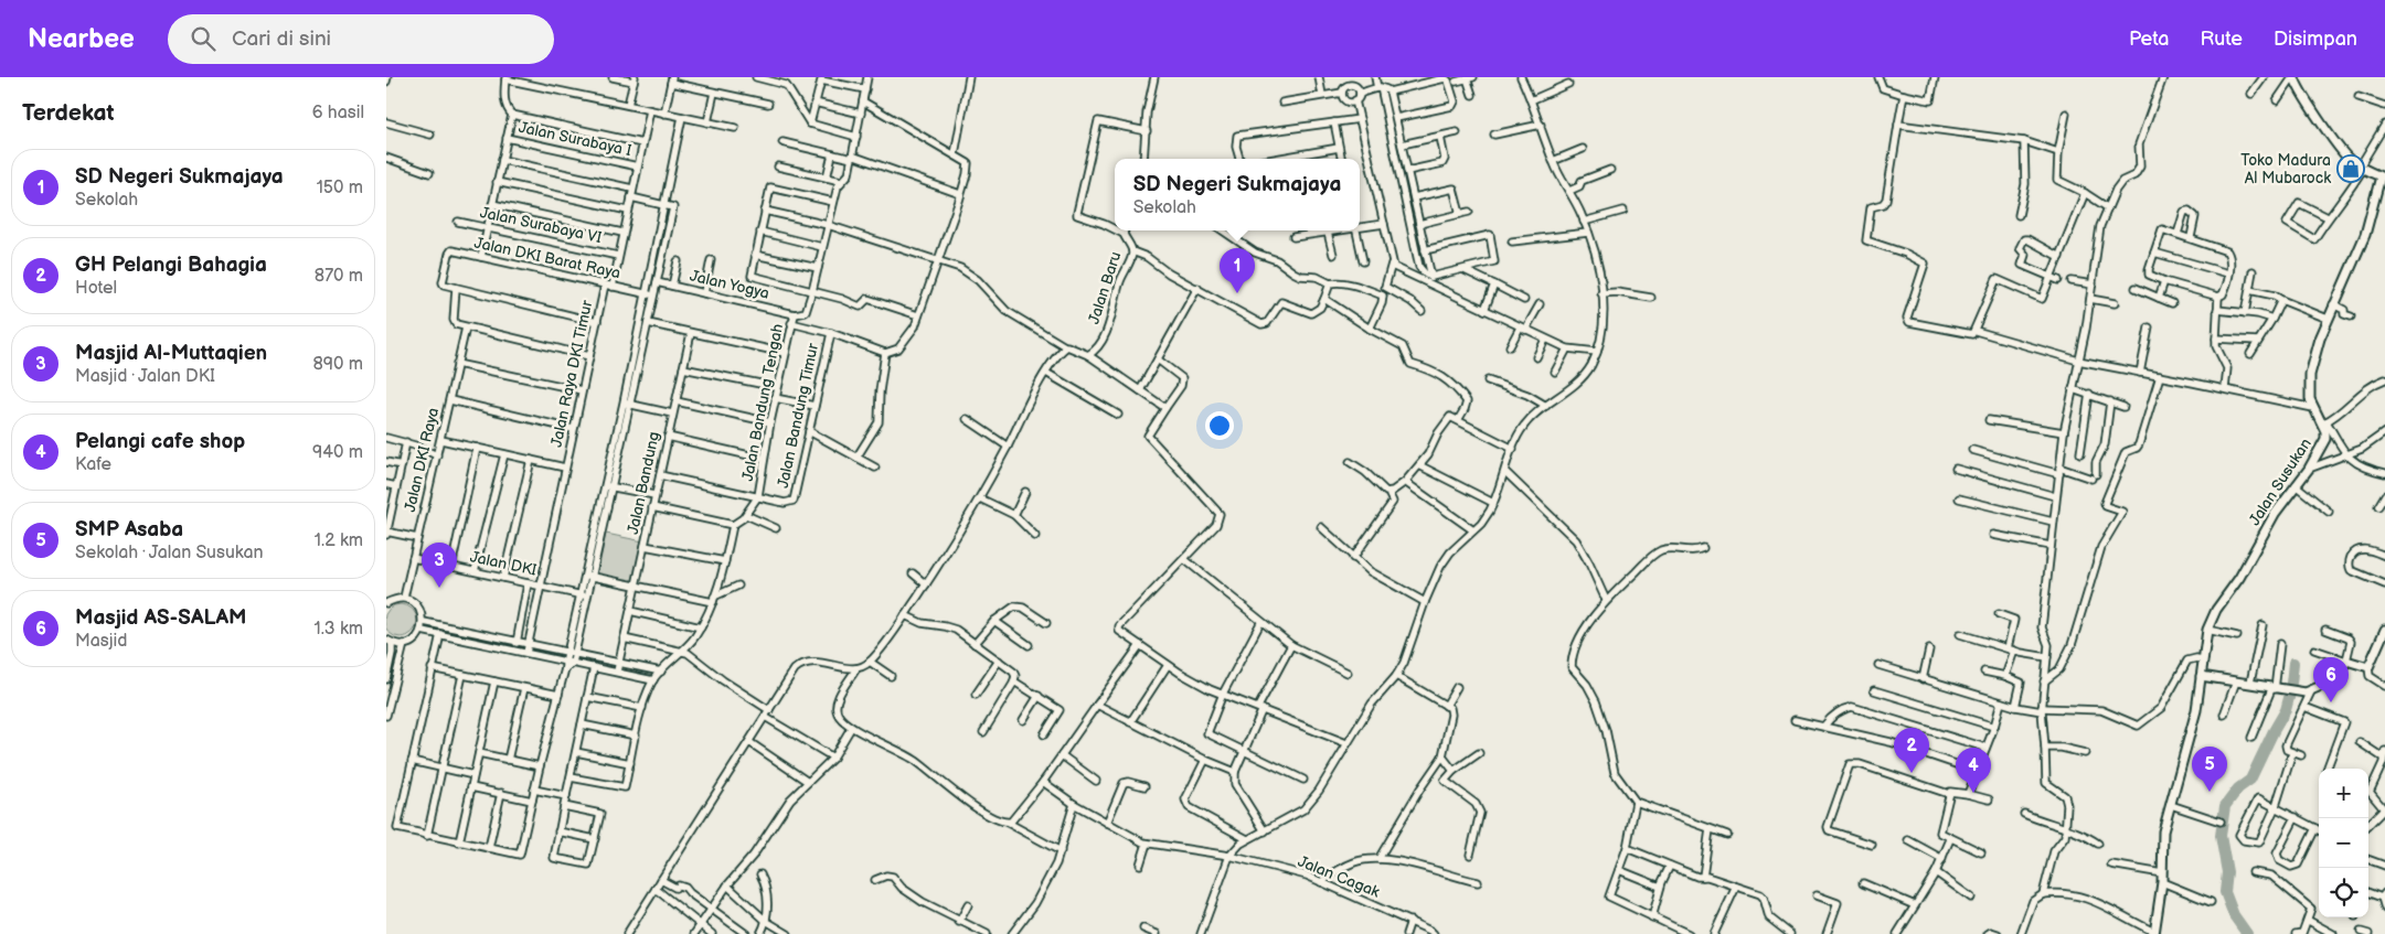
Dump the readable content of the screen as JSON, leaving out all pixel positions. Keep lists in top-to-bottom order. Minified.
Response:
{"streets":{"street":["Jalan Surabaya I","Jalan Surabaya VI","Jalan DKI Barat Raya","Jalan Yogya","Jalan Baru","Jalan Raya DKI Timur","Jalan Bandung Tengah","Jalan Bandung Timur","Jalan DKI Raya","Jalan Susukan","Jalan Bandung","Jalan DKI","Jalan Cagak"]},"crossings":[["Jalan DKI Barat Raya","Jalan Raya DKI Timur"],["Jalan Yogya","Jalan Bandung Tengah"],["Jalan Raya DKI Timur","Jalan DKI"],["Jalan Bandung Tengah","Jalan Bandung Timur"],["Jalan DKI Raya","Jalan DKI"]],"places":{"shop":["Toko Madura Al Mubarock"]},"page":{"header":"Nearbee","search":"Cari di sini","nav":["Peta","Rute","Disimpan"],"heading":["Terdekat","6 hasil"],"list":[{"mark":"1","name":"SD Negeri Sukmajaya","note":"Sekolah","value":"150 m"},{"mark":"2","name":"GH Pelangi Bahagia","note":"Hotel","value":"870 m"},{"mark":"3","name":"Masjid Al-Muttaqien","note":"Masjid · Jalan DKI","value":"890 m"},{"mark":"4","name":"Pelangi cafe shop","note":"Kafe","value":"940 m"},{"mark":"5","name":"SMP Asaba","note":"Sekolah · Jalan Susukan","value":"1.2 km"},{"mark":"6","name":"Masjid AS-SALAM","note":"Masjid","value":"1.3 km"}],"popup":["SD Negeri Sukmajaya","Sekolah"],"pins":["1","3","6","2","5","4"],"map_buttons":["+","−"]}}
